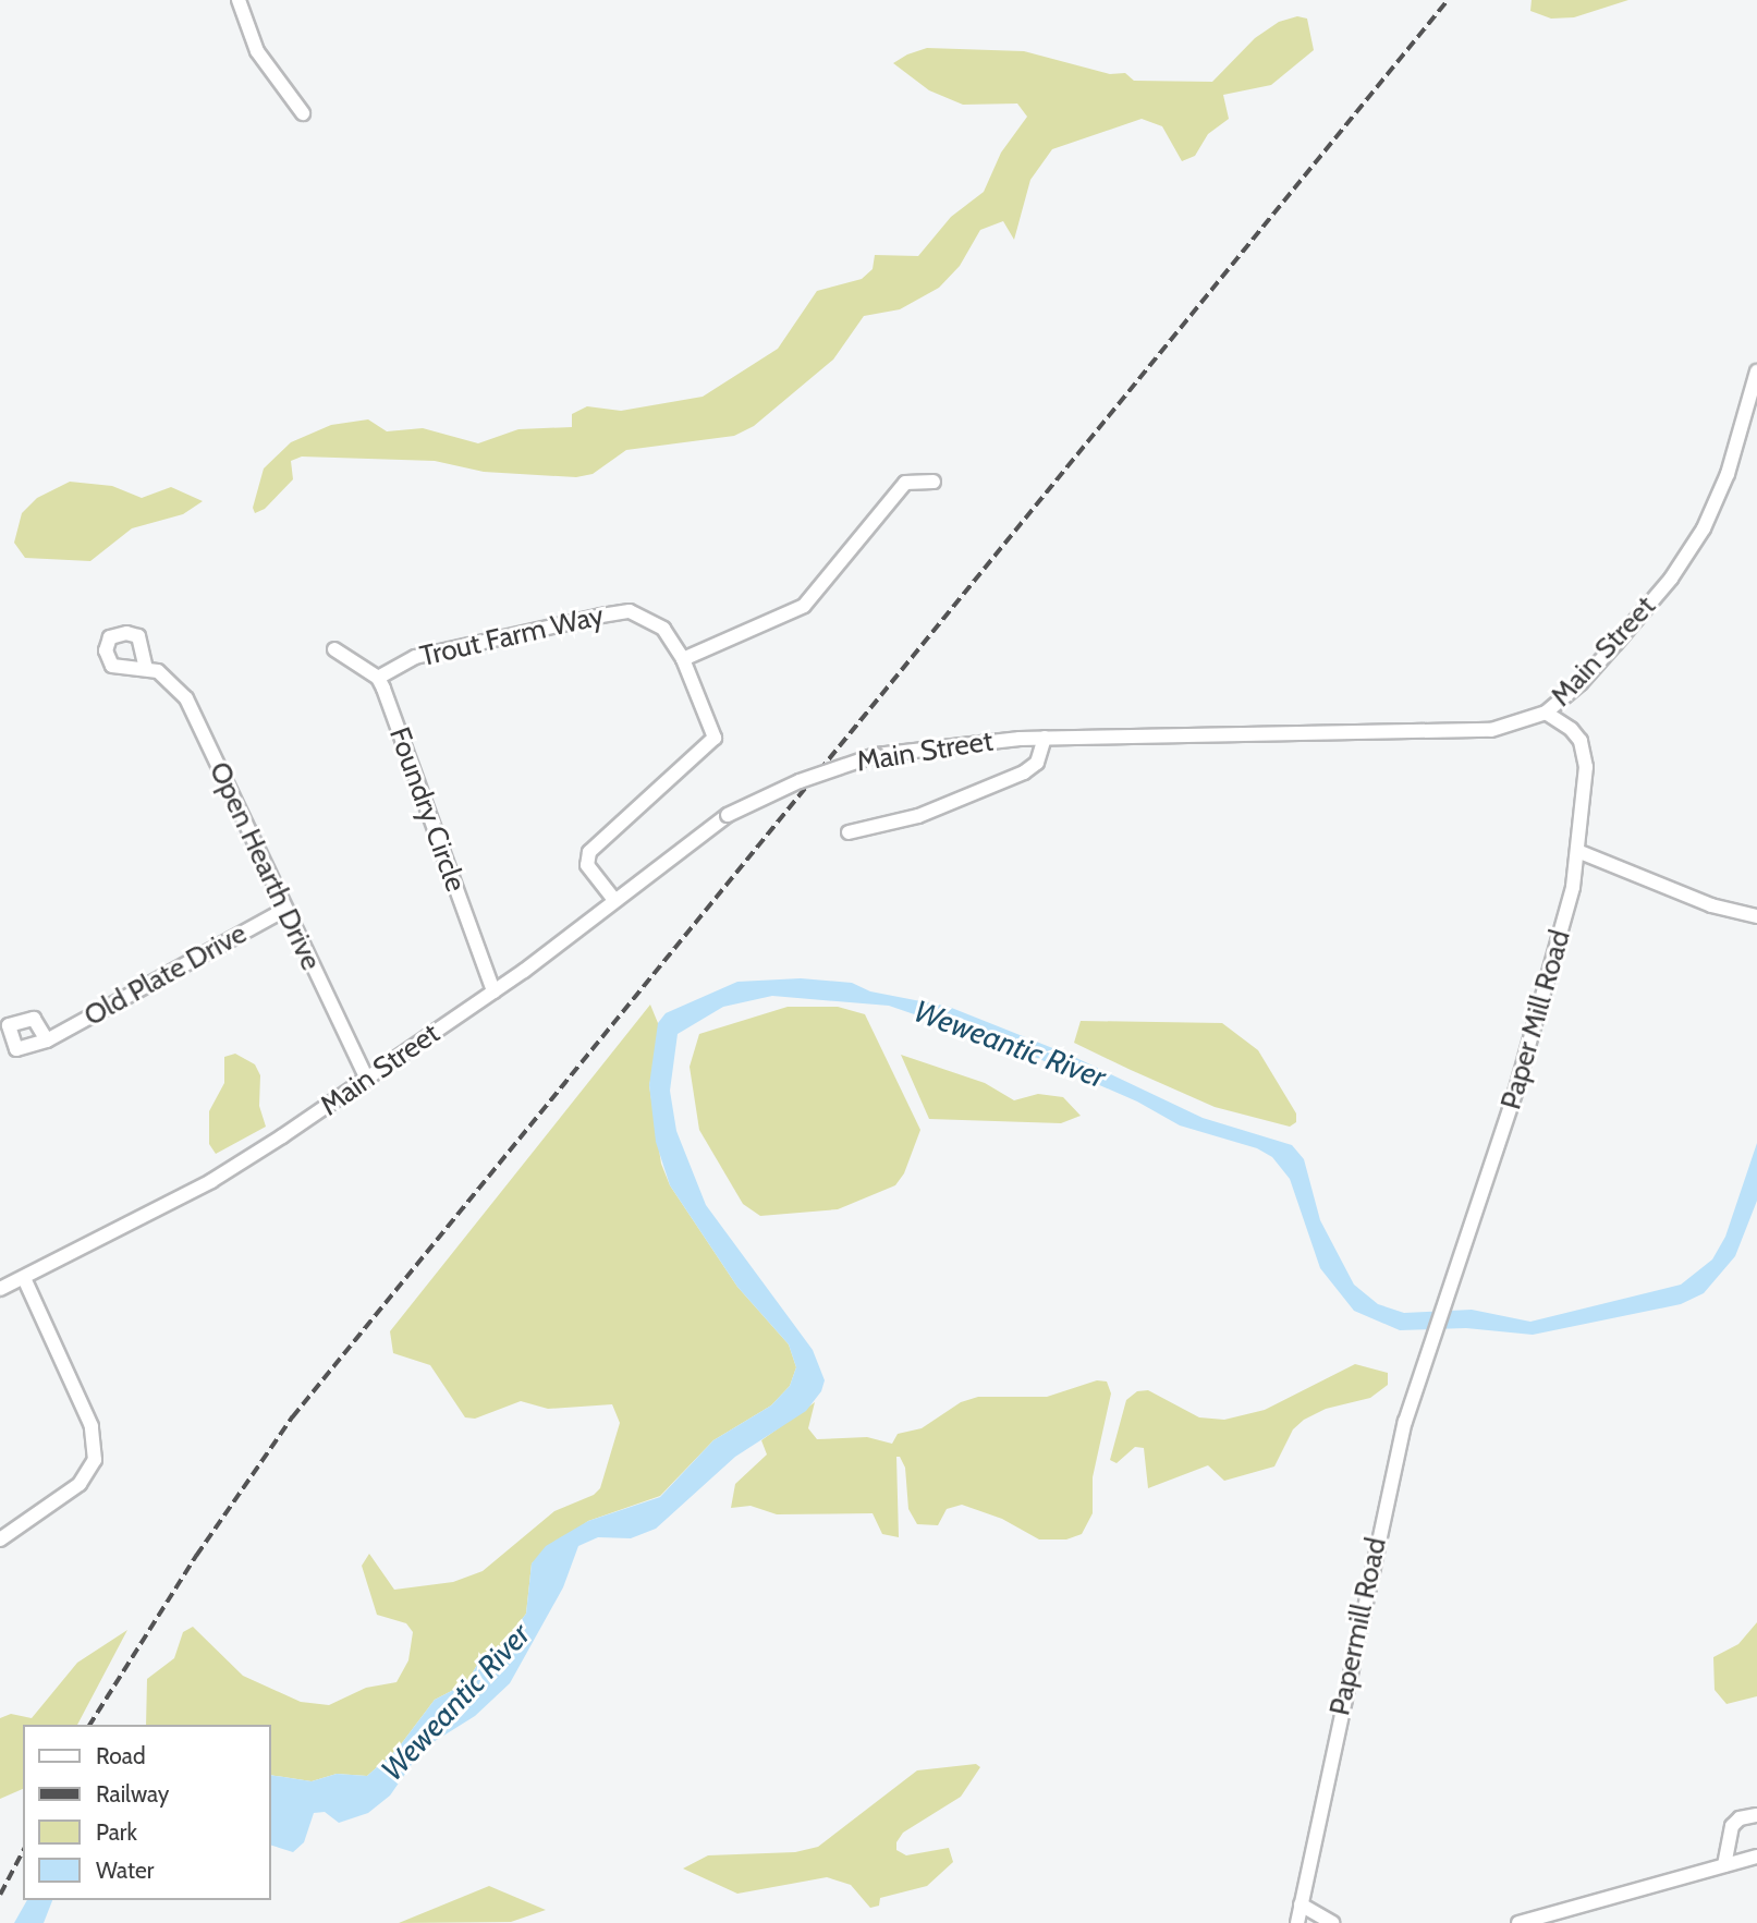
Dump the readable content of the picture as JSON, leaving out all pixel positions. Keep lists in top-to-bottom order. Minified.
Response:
{"streets":{"street":["Trout Farm Way","Main Street","Foundry Circle","Open Hearth Drive","Old Plate Drive","Paper Mill Road","Papermill Road"]},"crossings":[["Trout Farm Way","Main Street"],["Trout Farm Way","Foundry Circle"],["Main Street","Foundry Circle"],["Main Street","Open Hearth Drive"],["Main Street","Paper Mill Road"],["Open Hearth Drive","Old Plate Drive"],["Paper Mill Road","Papermill Road"]],"water":["Weweantic River"],"legend":["Road","Railway","Park","Water"]}
